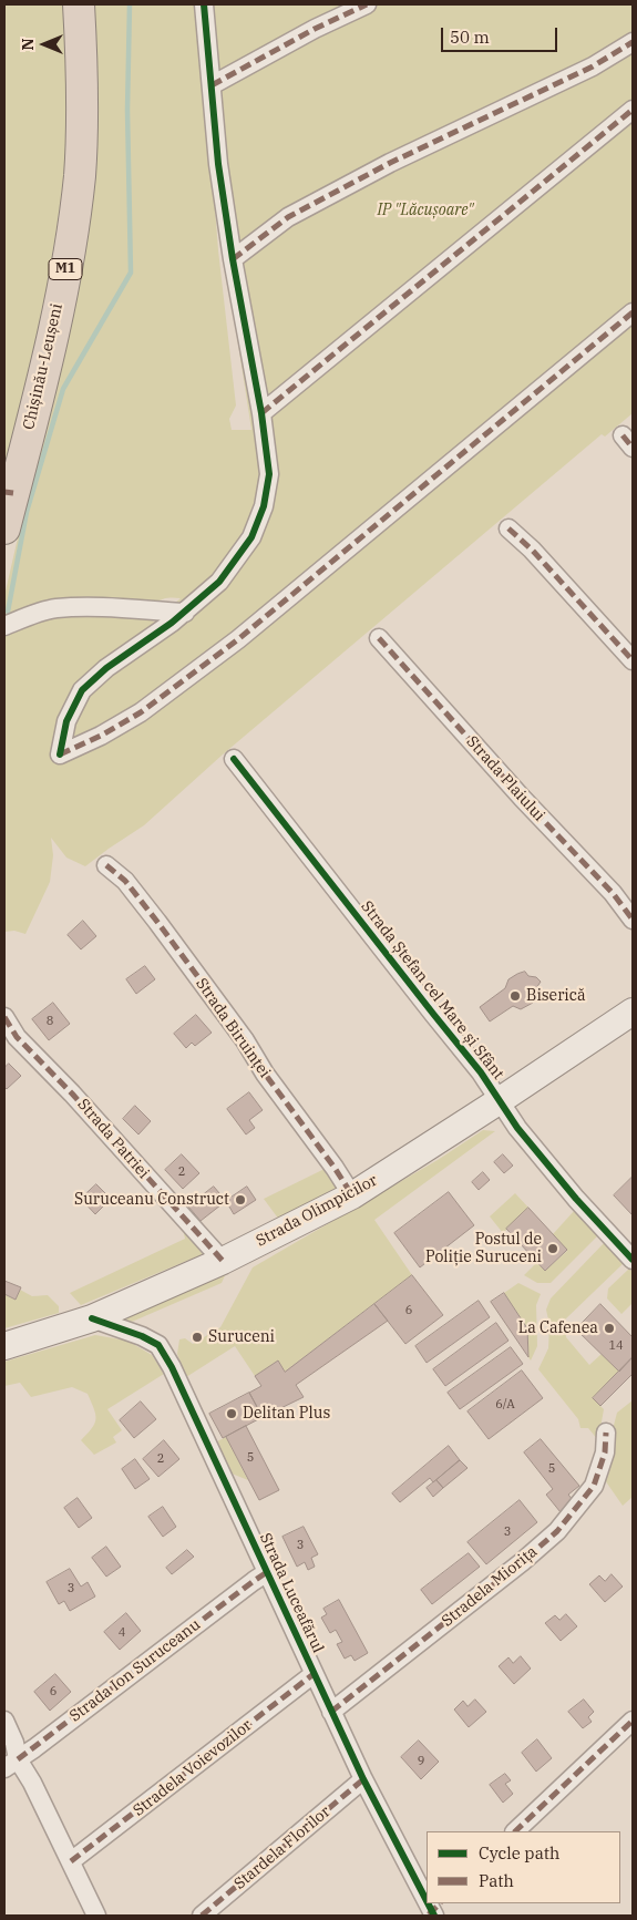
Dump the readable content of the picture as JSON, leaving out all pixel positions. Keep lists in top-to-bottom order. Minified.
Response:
{"streets":{"highway":["M1","Chișinău-Leușeni"],"main road":["Strada Olimpicilor"],"street":["Strada Plaiului","Strada Ștefan cel Mare și Sfânt","Strada Biruinței","Strada Patriei","Stradela Miorița","Strada Luceafărul","Strada Ion Suruceanu","Stradela Voievozilor","Stardela Florilor"]},"crossings":[["Strada Ștefan cel Mare și Sfânt","Strada Olimpicilor"],["Strada Biruinței","Strada Olimpicilor"],["Strada Patriei","Strada Olimpicilor"],["Strada Olimpicilor","Strada Luceafărul"],["Stradela Miorița","Strada Luceafărul"],["Strada Luceafărul","Strada Ion Suruceanu"],["Strada Luceafărul","Stradela Voievozilor"],["Strada Luceafărul","Stardela Florilor"]],"parks":["IP \"Lăcușoare\""],"places":["Biserică","Suruceanu Construct","Postul de Poliție Suruceni","La Cafenea","Suruceni","Delitan Plus"],"house_numbers":["8","2","6","14","6/A","5","2","5","3","3","3","4","6","9"],"legend":["Cycle path","Path"],"scale_bar":"50 m","north":"left"}
